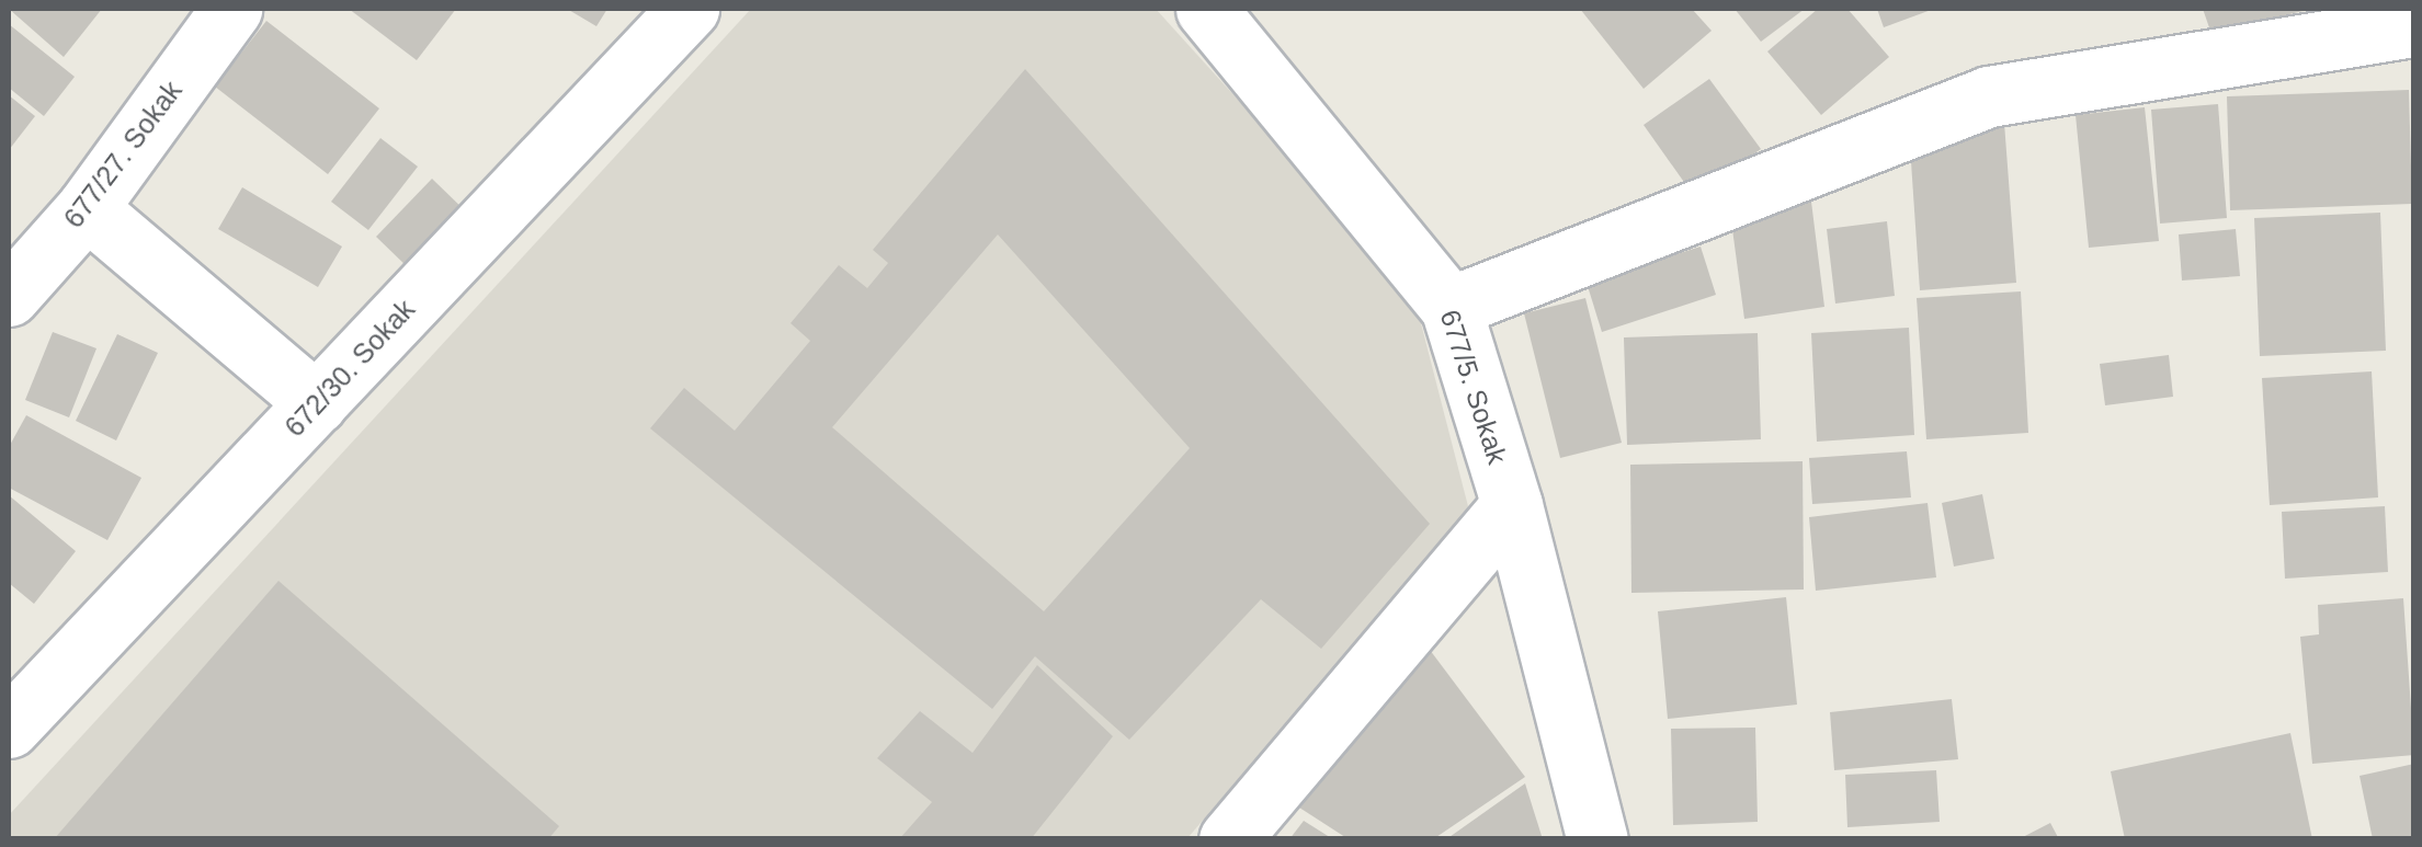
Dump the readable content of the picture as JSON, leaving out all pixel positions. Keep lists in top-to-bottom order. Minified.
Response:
{"streets":{"street":["677/27. Sokak","672/30. Sokak","677/5. Sokak"]}}
